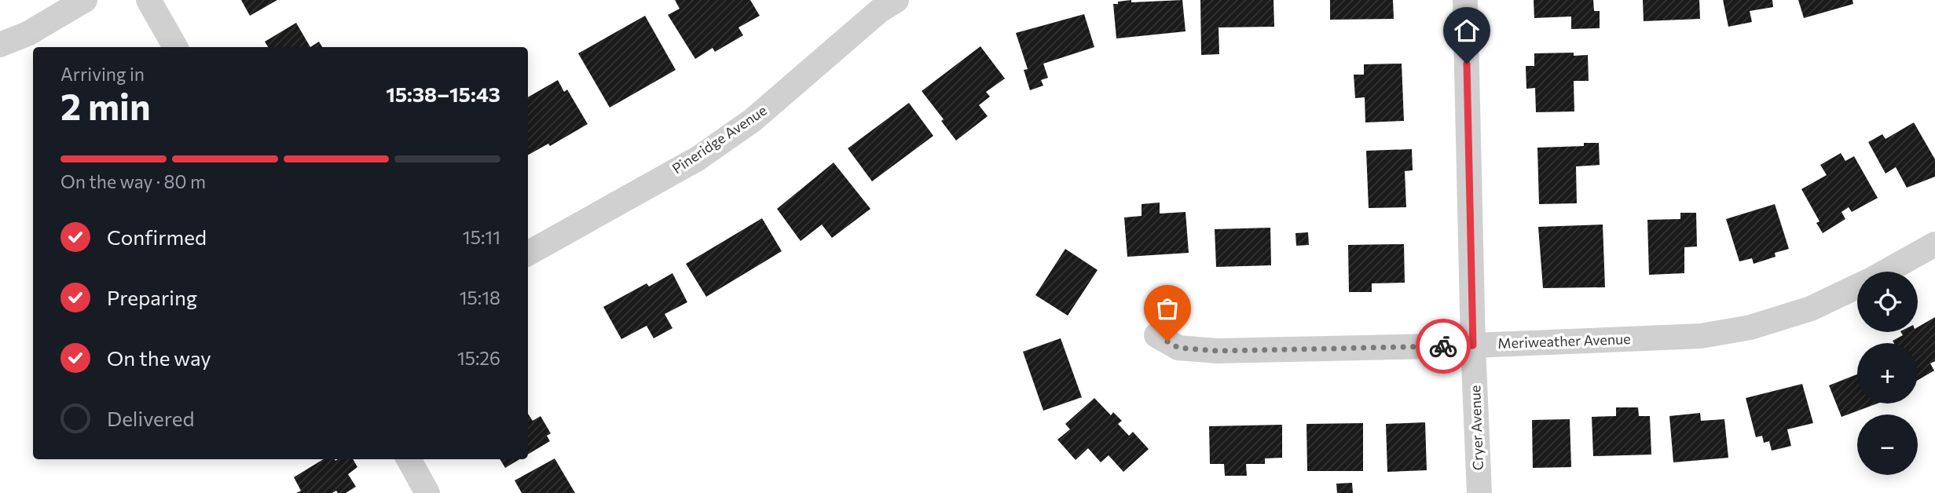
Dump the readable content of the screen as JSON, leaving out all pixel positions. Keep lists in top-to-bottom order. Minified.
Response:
{"streets":{"street":["Pineridge Avenue","Meriweather Avenue","Cryer Avenue"]},"crossings":[["Meriweather Avenue","Cryer Avenue"]],"page":{"heading":["2 min","Arriving in","15:38–15:43"],"bar":"On the way · 80 m","list":[["Confirmed","15:11"],["Preparing","15:18"],["On the way","15:26"],"Delivered"],"map_buttons":["+","−"]}}
